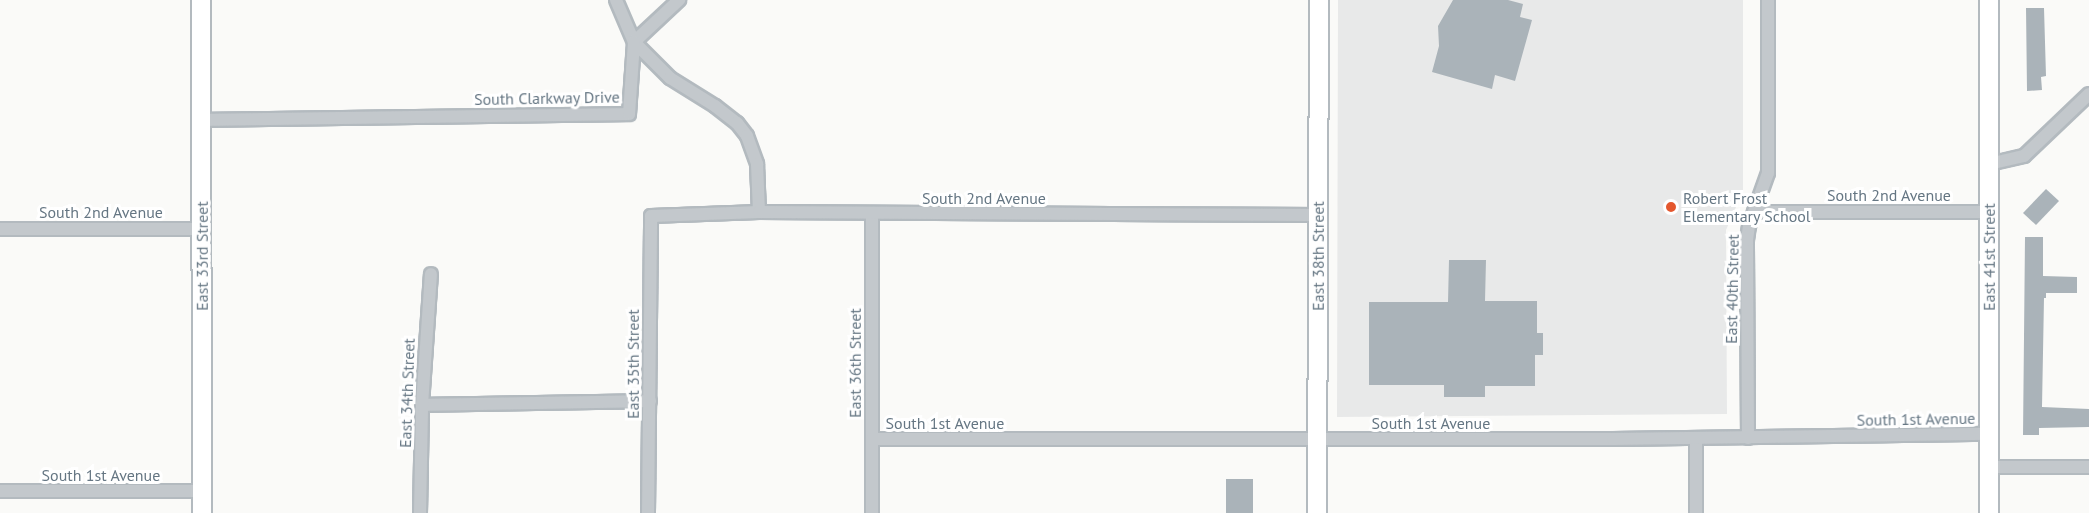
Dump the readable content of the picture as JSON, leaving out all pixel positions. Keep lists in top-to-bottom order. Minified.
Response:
{"streets":{"street":["South Clarkway Drive","South 2nd Avenue","East 33rd Street","East 38th Street","East 41st Street","East 40th Street","East 36th Street","East 35th Street","East 34th Street","South 1st Avenue"]},"crossings":[["South Clarkway Drive","East 33rd Street"],["South 2nd Avenue","East 33rd Street"],["South 2nd Avenue","East 38th Street"],["South 2nd Avenue","East 41st Street"],["South 2nd Avenue","East 40th Street"],["South 2nd Avenue","East 36th Street"],["South 2nd Avenue","East 35th Street"],["East 33rd Street","South 1st Avenue"],["East 38th Street","South 1st Avenue"],["East 41st Street","South 1st Avenue"],["East 40th Street","South 1st Avenue"],["East 36th Street","South 1st Avenue"]],"places":["Robert Frost Elementary School"]}
